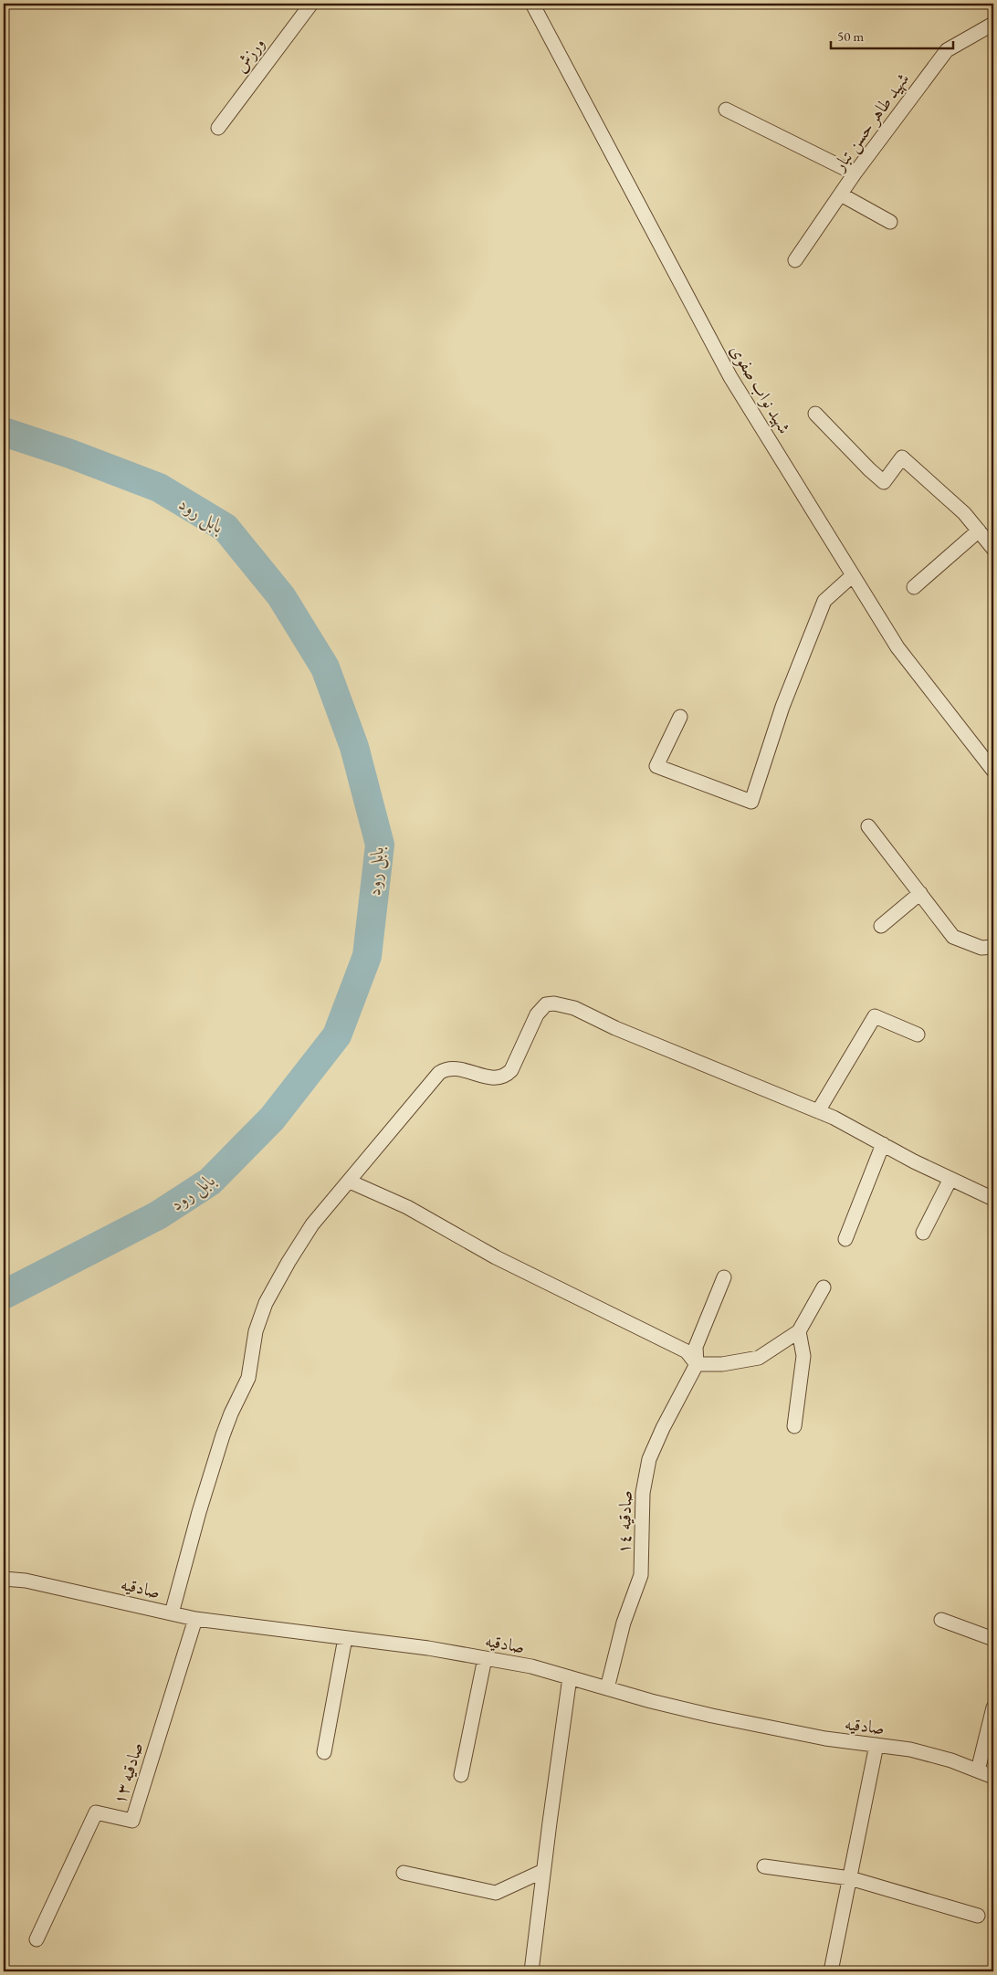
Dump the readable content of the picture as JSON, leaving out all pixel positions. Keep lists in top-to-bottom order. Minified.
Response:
{"streets":{"street":["ورزش","شهید طاهر حسن تبار","شهید نواب صفوی","صادقيه ١٤","صادقیه","صادقیه ۱۳"]},"crossings":[["صادقيه ١٤","صادقیه"],["صادقیه","صادقیه ۱۳"]],"water":["بابل رود"],"scale_bar":"50 m"}
